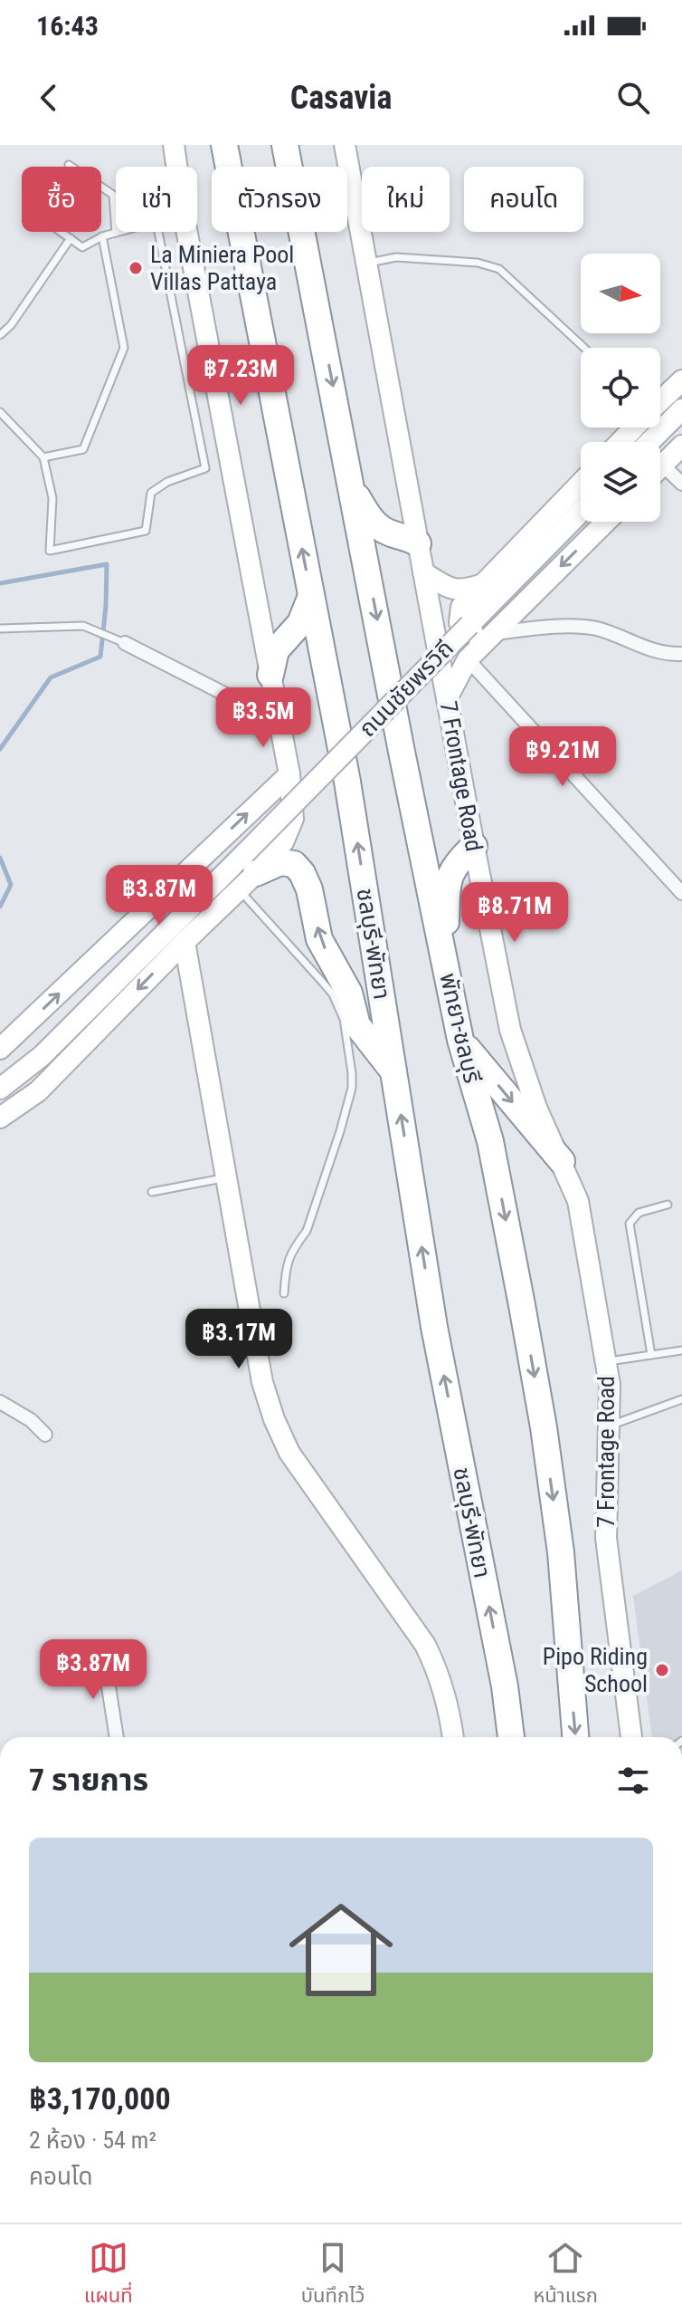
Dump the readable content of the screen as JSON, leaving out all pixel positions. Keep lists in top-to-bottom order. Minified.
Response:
{"streets":{"highway":["ชลบุรี-พัทยา","พัทยา-ชลบุรี"],"street":["ถนนชัยพรวิถี","7 Frontage Road"]},"crossings":[["ถนนชัยพรวิถี","7 Frontage Road"]],"one_way":["ชลบุรี-พัทยา","พัทยา-ชลบุรี"],"places":["La Miniera Pool Villas Pattaya","Pipo Riding School"],"north":"right","page":{"status":"16:43","header":"Casavia","chip":["ซื้อ","เช่า","ตัวกรอง","ใหม่","คอนโด"],"price":["฿7.23M","฿3.5M","฿9.21M","฿3.87M","฿8.71M","฿3.17M","฿3.87M"],"heading":"7 รายการ","list":[{"name":"฿3,170,000","note":"2 ห้อง · 54 m² · คอนโด"}],"tabs":["แผนที่","บันทึกไว้","หน้าแรก"]}}
